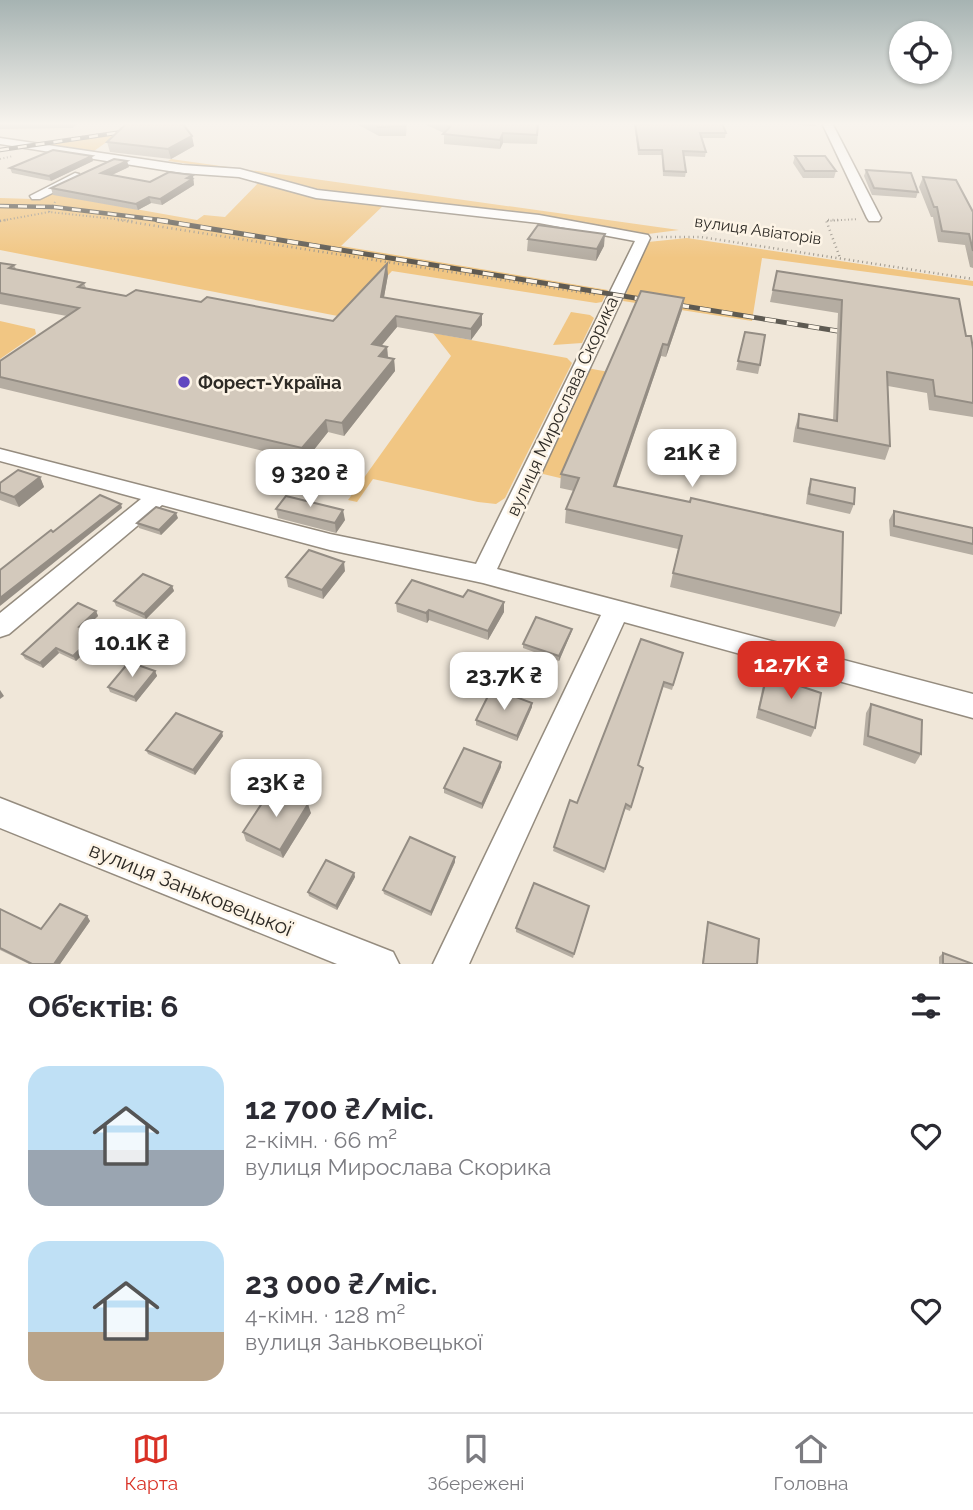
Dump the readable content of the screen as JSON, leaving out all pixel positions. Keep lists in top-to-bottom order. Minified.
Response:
{"streets":{"street":["вулиця Мирослава Скорика","вулиця Заньковецької"],"path":["вулиця Авіаторів"]},"crossings":[["вулиця Авіаторів","вулиця Мирослава Скорика"]],"places":["Форест-Україна"],"page":{"price":["21K ₴","9 320 ₴","10.1K ₴","12.7K ₴","23.7K ₴","23K ₴"],"heading":"Об’єктів: 6","list":[{"name":"12 700 ₴/міс.","note":"2-кімн. · 66 m² · вулиця Мирослава Скорика"},{"name":"23 000 ₴/міс.","note":"4-кімн. · 128 m² · вулиця Заньковецької"}],"tabs":["Карта","Збережені","Головна"]}}
